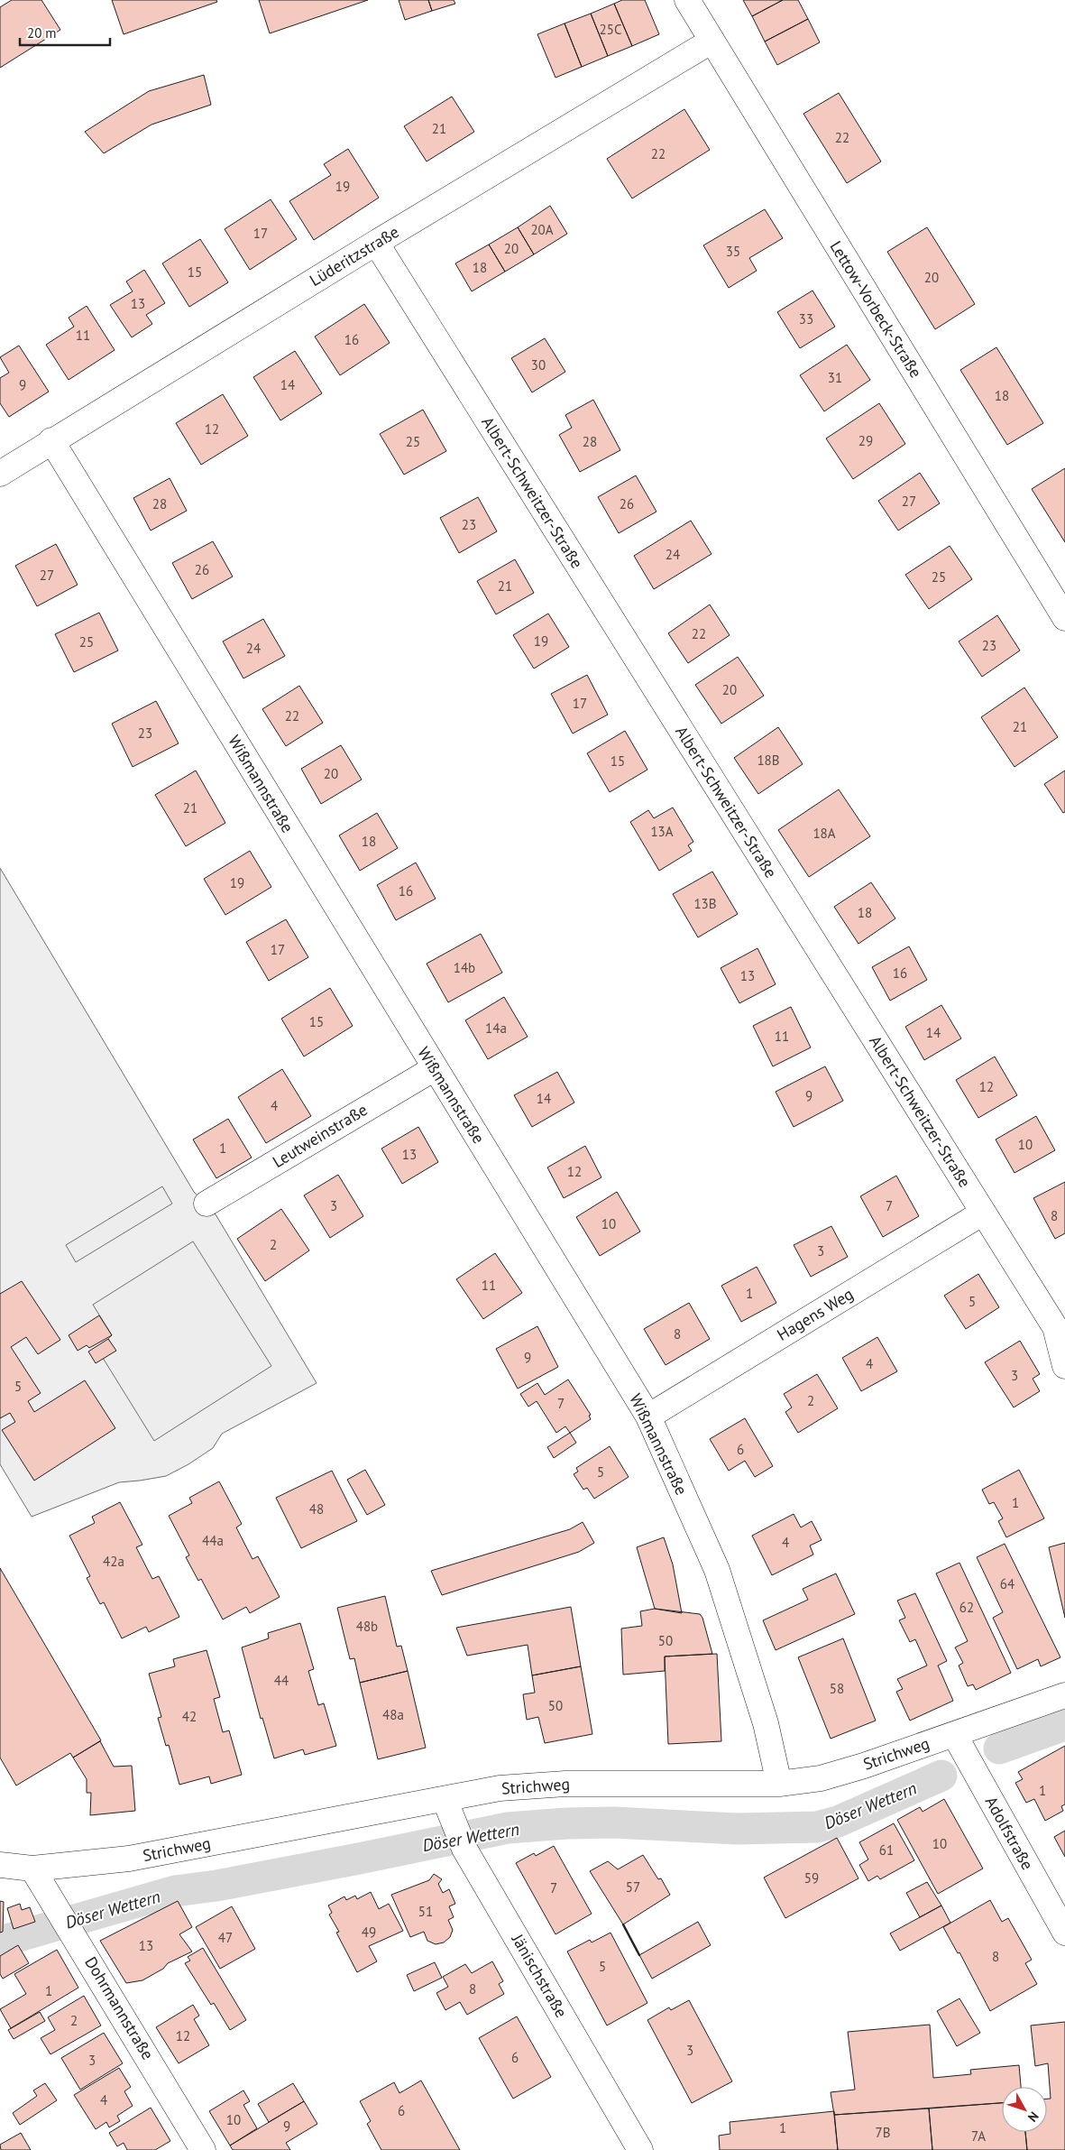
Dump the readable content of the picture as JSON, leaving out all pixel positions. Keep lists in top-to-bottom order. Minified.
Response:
{"streets":{"street":["Lüderitzstraße","Lettow-Vorbeck-Straße","Albert-Schweitzer-Straße","Wißmannstraße","Leutweinstraße","Hagens Weg","Strichweg","Adolfstraße","Jänischstraße","Dohrmannstraße"]},"crossings":[["Lüderitzstraße","Lettow-Vorbeck-Straße"],["Lüderitzstraße","Albert-Schweitzer-Straße"],["Lüderitzstraße","Wißmannstraße"],["Albert-Schweitzer-Straße","Hagens Weg"],["Wißmannstraße","Leutweinstraße"],["Wißmannstraße","Hagens Weg"],["Wißmannstraße","Strichweg"],["Strichweg","Adolfstraße"],["Strichweg","Jänischstraße"],["Strichweg","Dohrmannstraße"]],"water":["Döser Wettern"],"house_numbers":["25C","21","22","22","19","20A","17","20","35","18","15","20","13","33","11","16","30","31","9","14","18","12","29","25","28","27","28","26","23","24","26","27","25","21","22","19","25","23","24","20","17","22","21","23","18B","15","20","21","13A","18A","18","19","16","13B","18","17","14b","16","13","15","14a","14","11","12","9","14","4","10","1","13","12","3","7","8","10","2","3","11","1","5","8","9","4","3","5","2","7","6","5","1","48","44a","4","42a","64","62","48b","50","44","58","50","48a","42","1","10","61","59","57","7","51","49","47","13","8","5","8","1","2","12","3","6","3","4","6","10","9","1","7B","7A"],"scale_bar":"20 m","north":"bottom right"}
